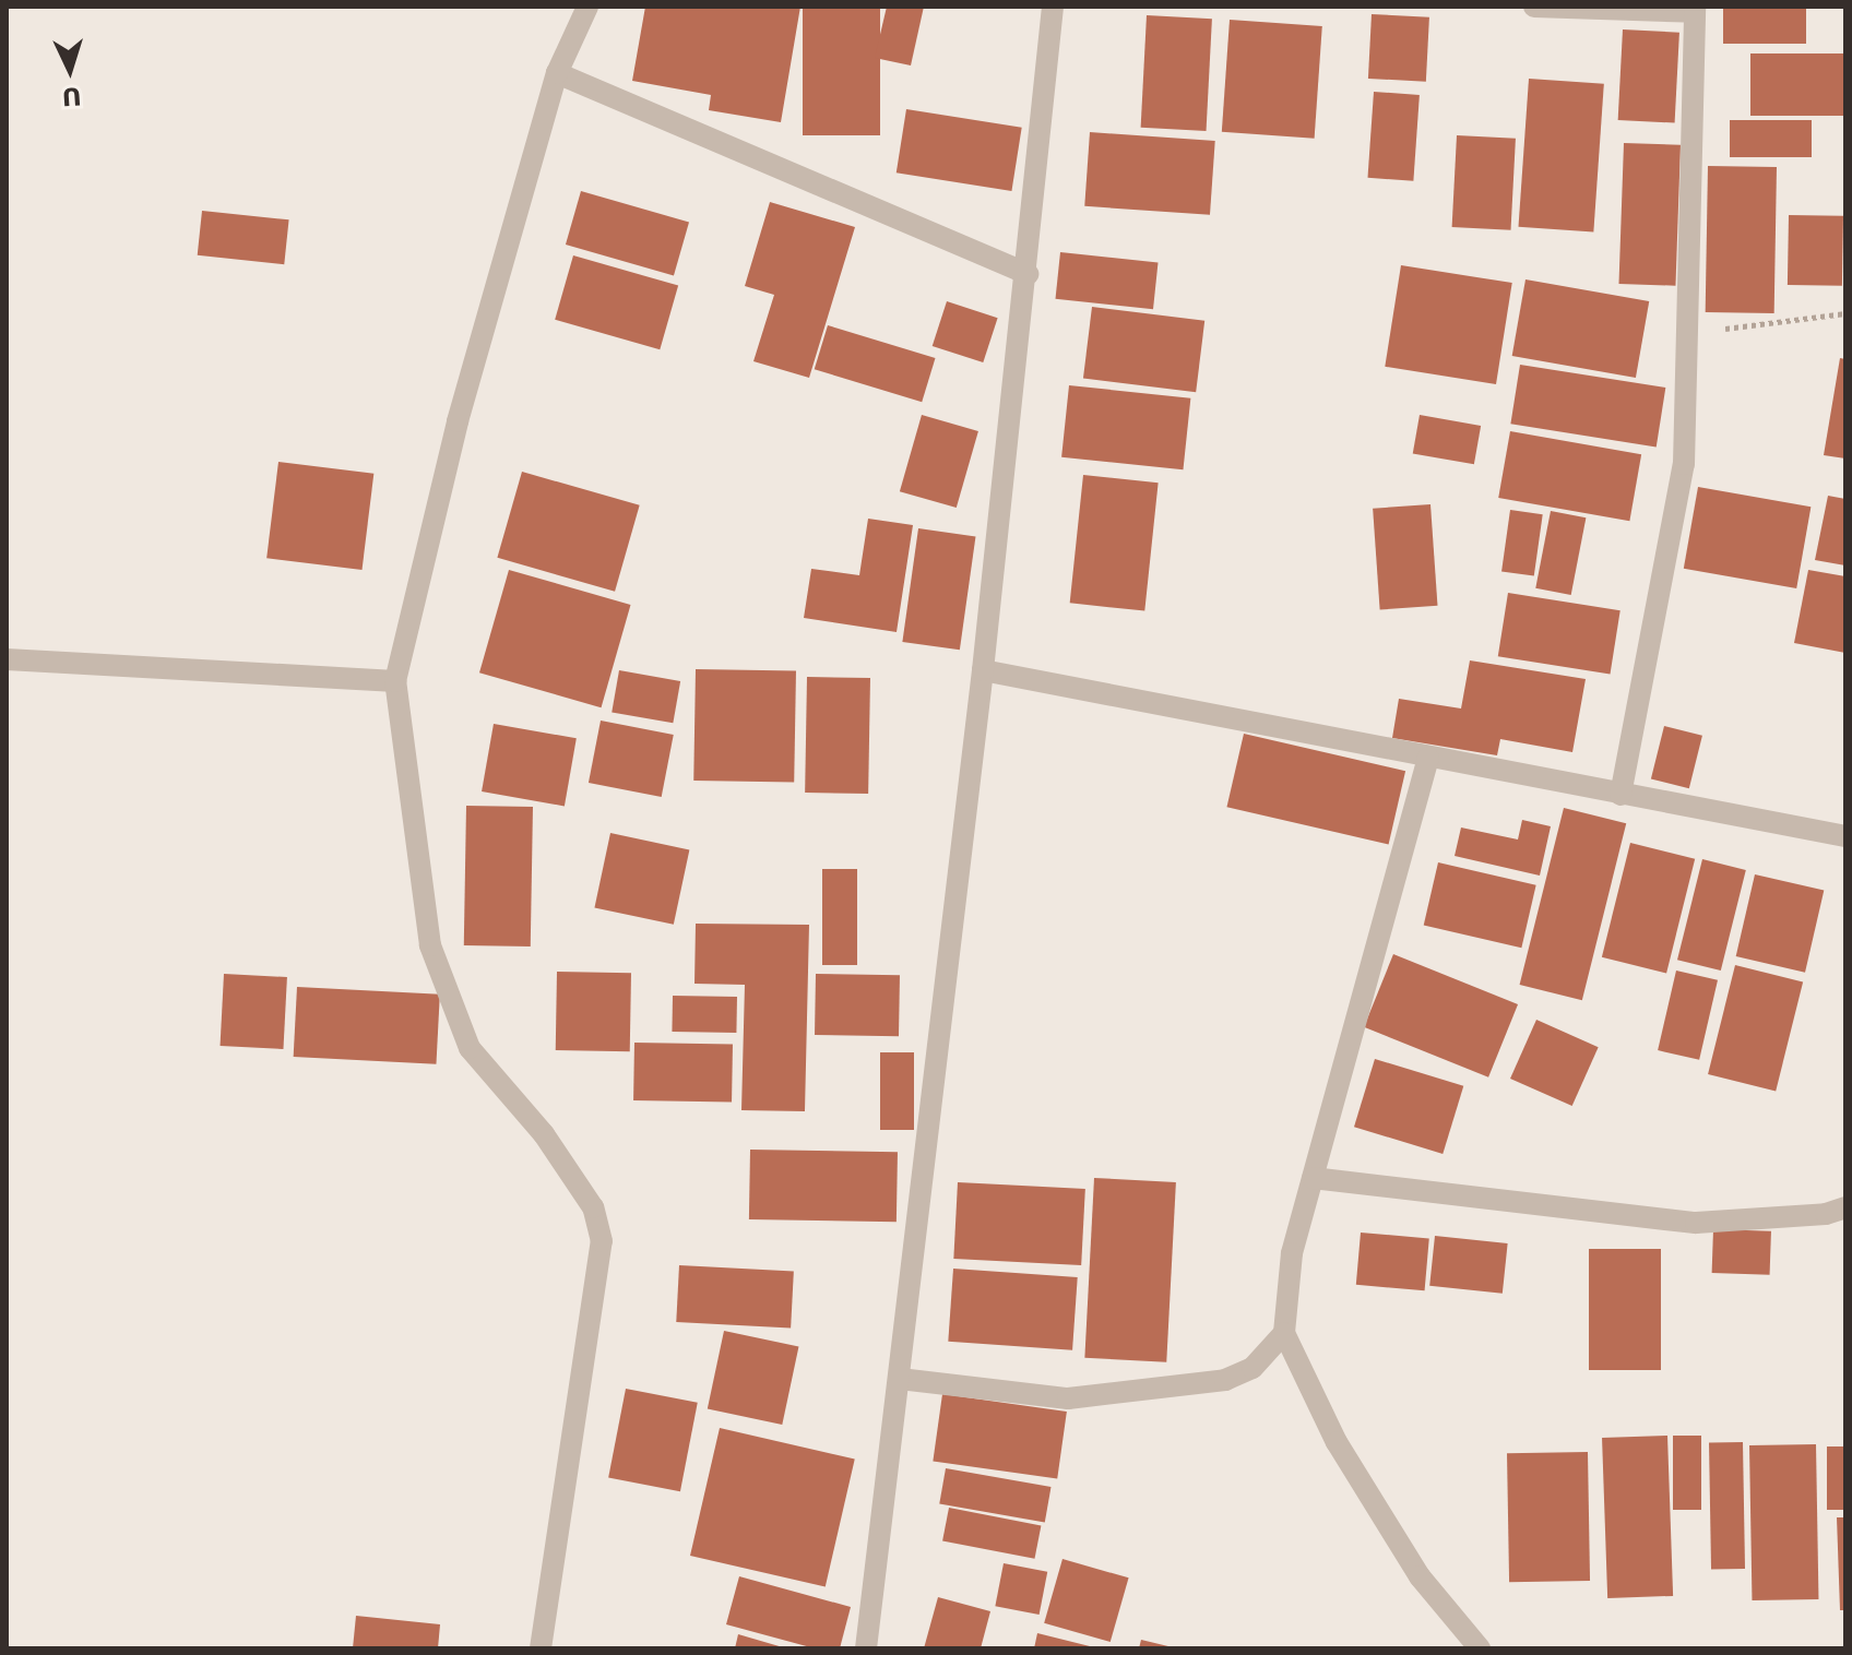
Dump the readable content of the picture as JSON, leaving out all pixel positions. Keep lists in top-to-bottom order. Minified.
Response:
{"north":"bottom"}
